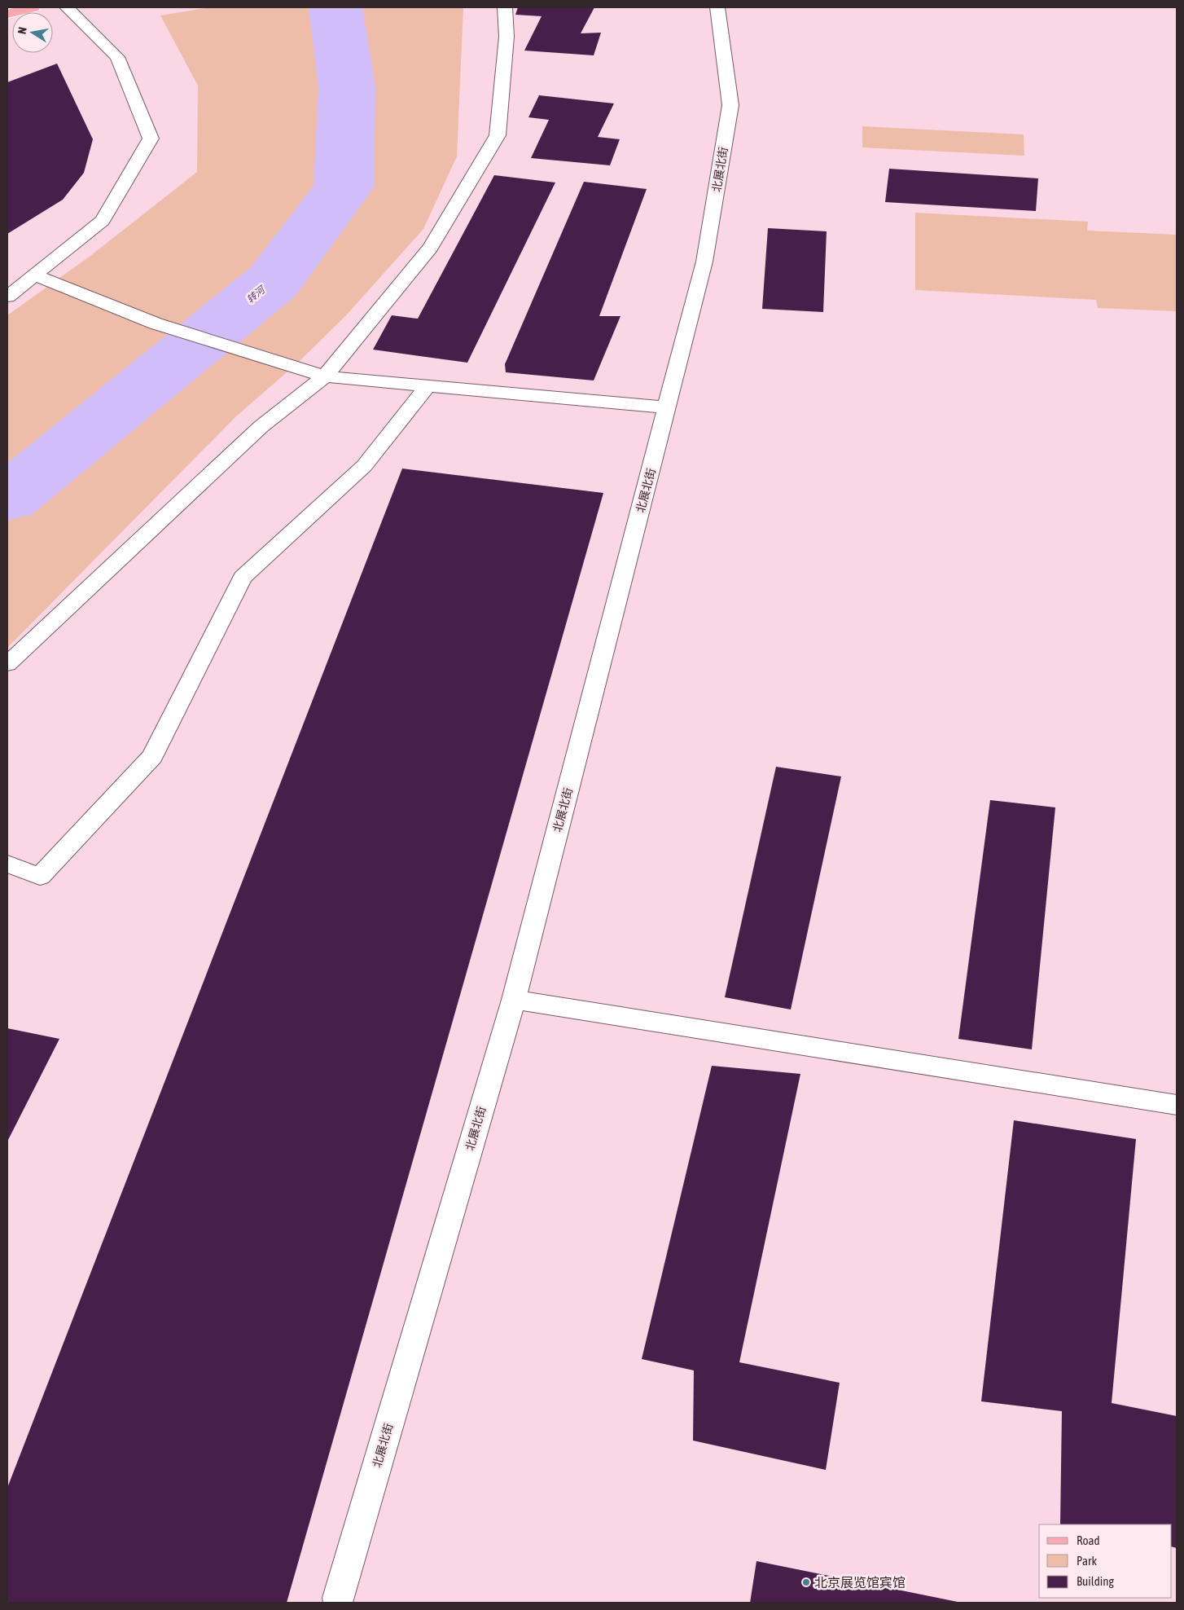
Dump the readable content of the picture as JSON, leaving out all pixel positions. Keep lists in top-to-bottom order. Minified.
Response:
{"streets":{"street":["北展北街"]},"water":["转河"],"places":["北京展览馆宾馆"],"legend":["Road","Park","Building"],"north":"left"}
